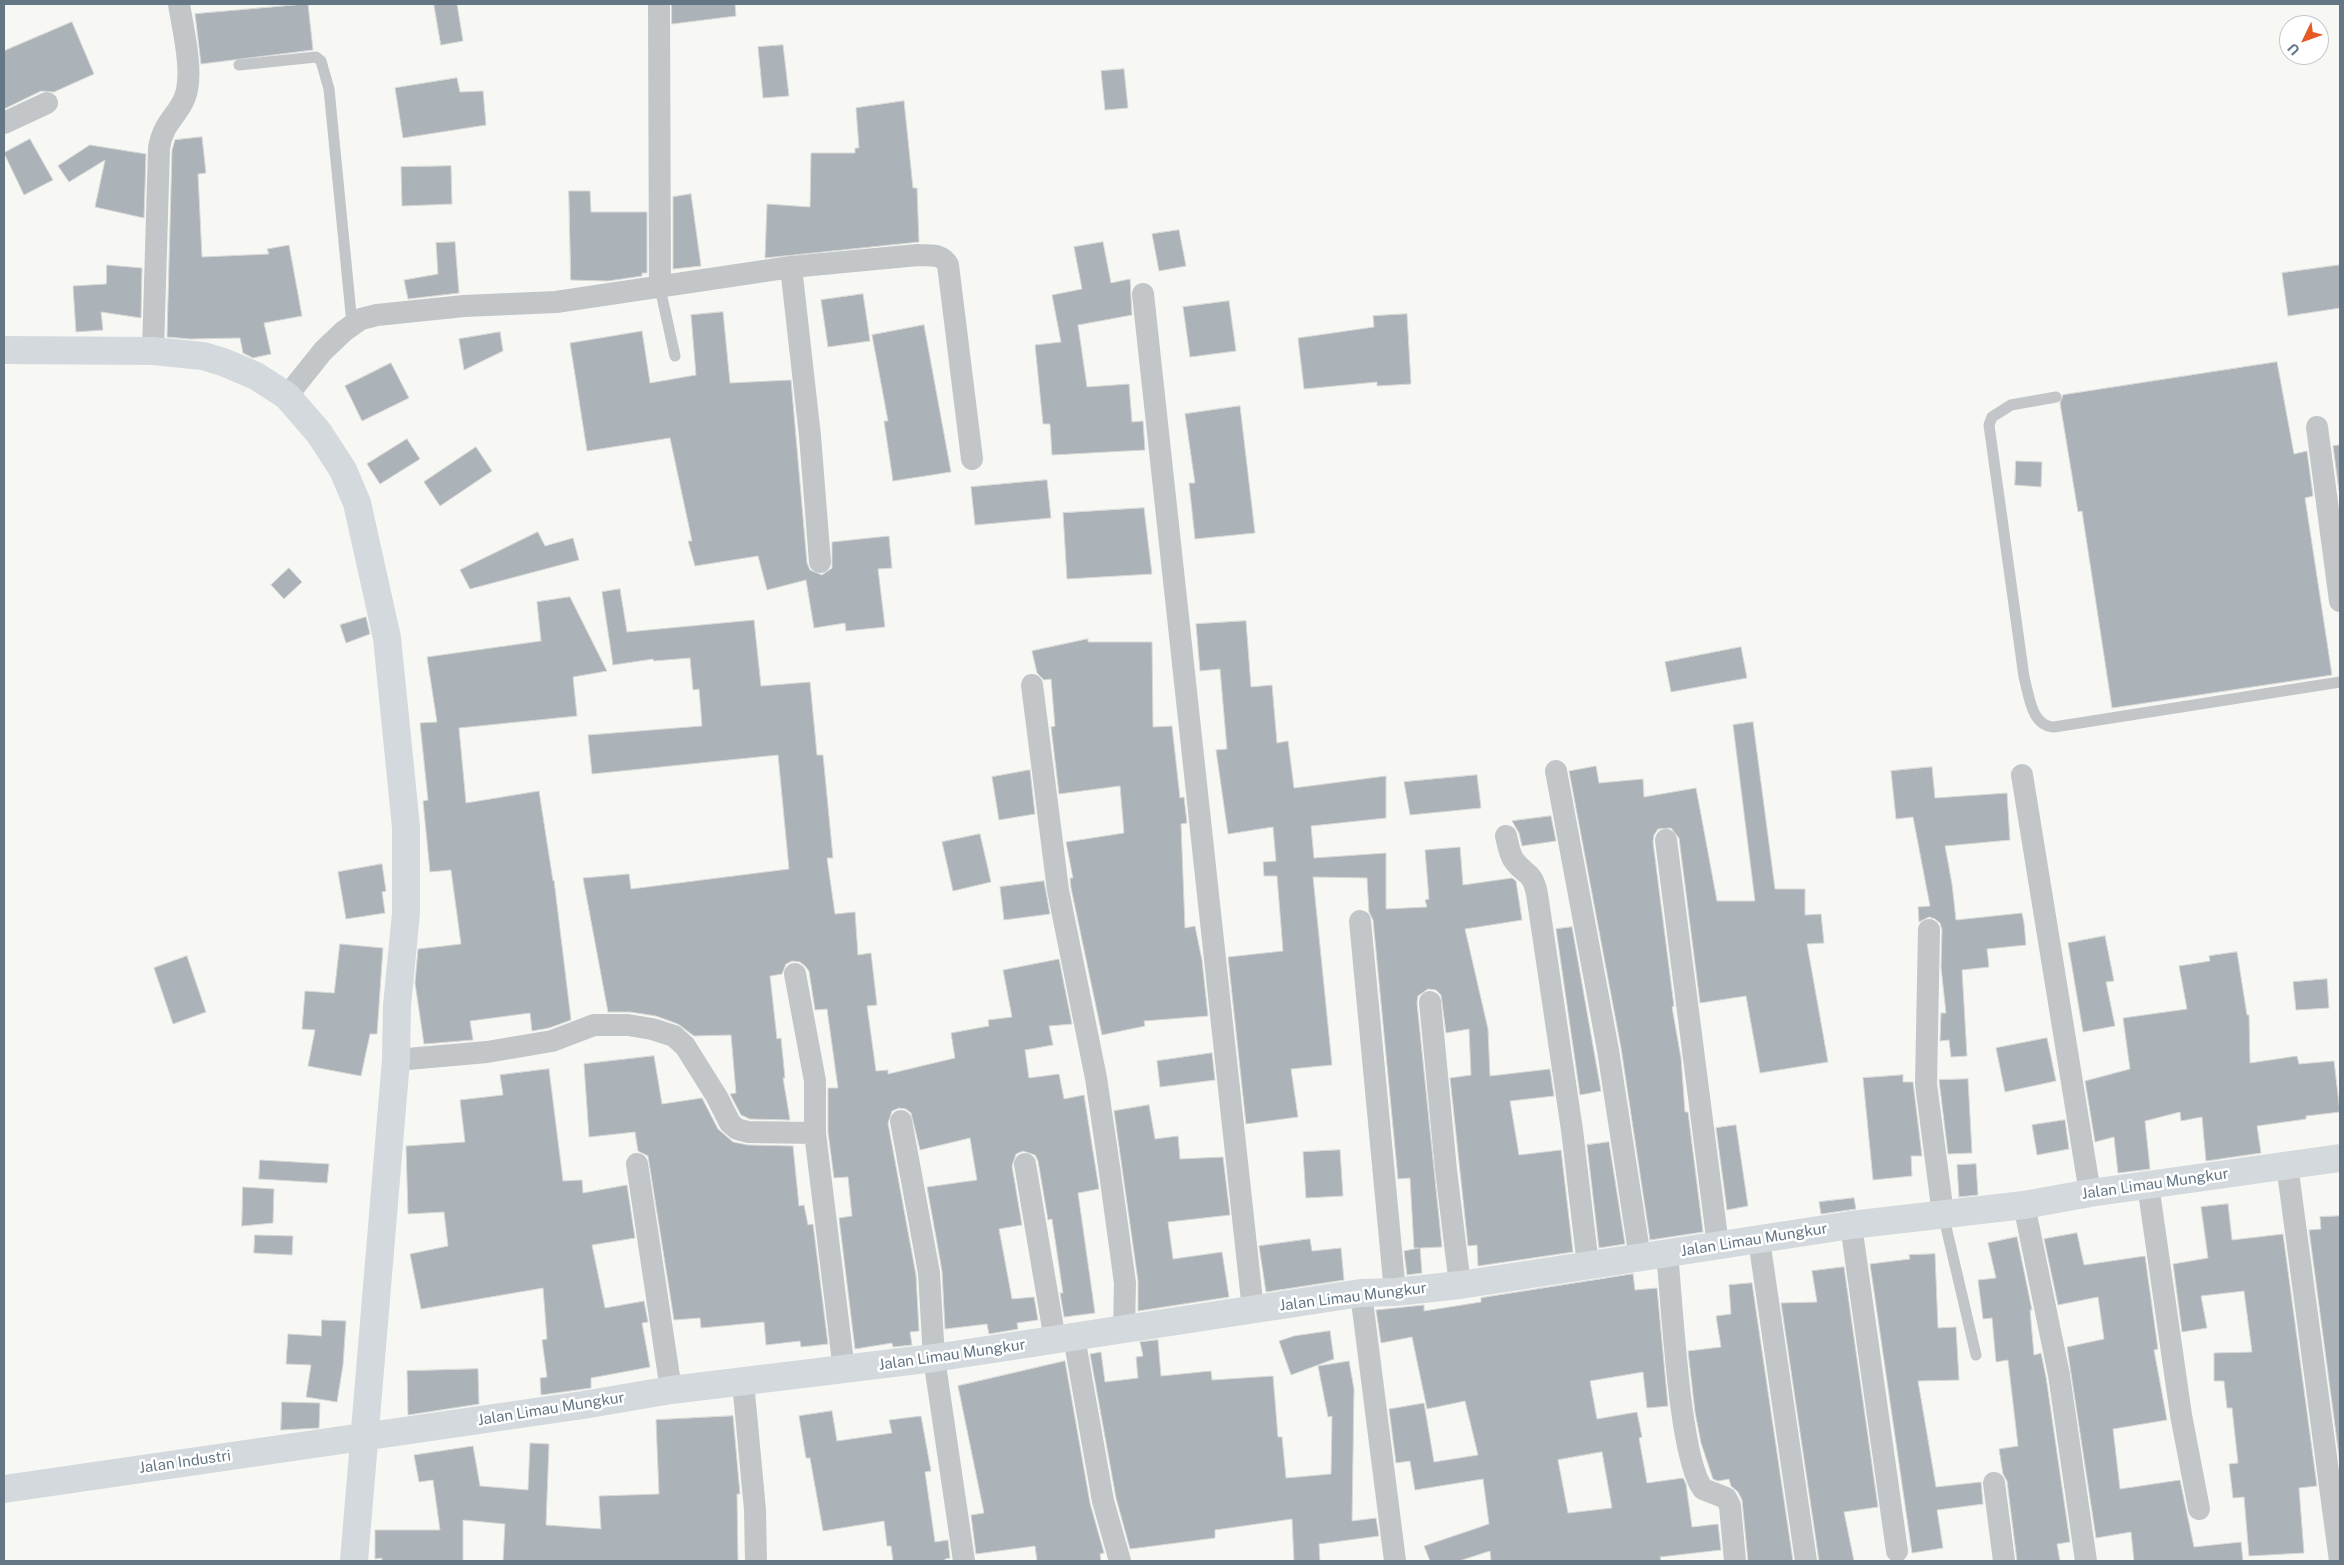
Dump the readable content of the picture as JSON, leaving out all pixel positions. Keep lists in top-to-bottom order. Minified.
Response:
{"streets":{"street":["Jalan Limau Mungkur","Jalan Industri"]},"crossings":[["Jalan Limau Mungkur","Jalan Industri"]],"north":"bottom left"}
